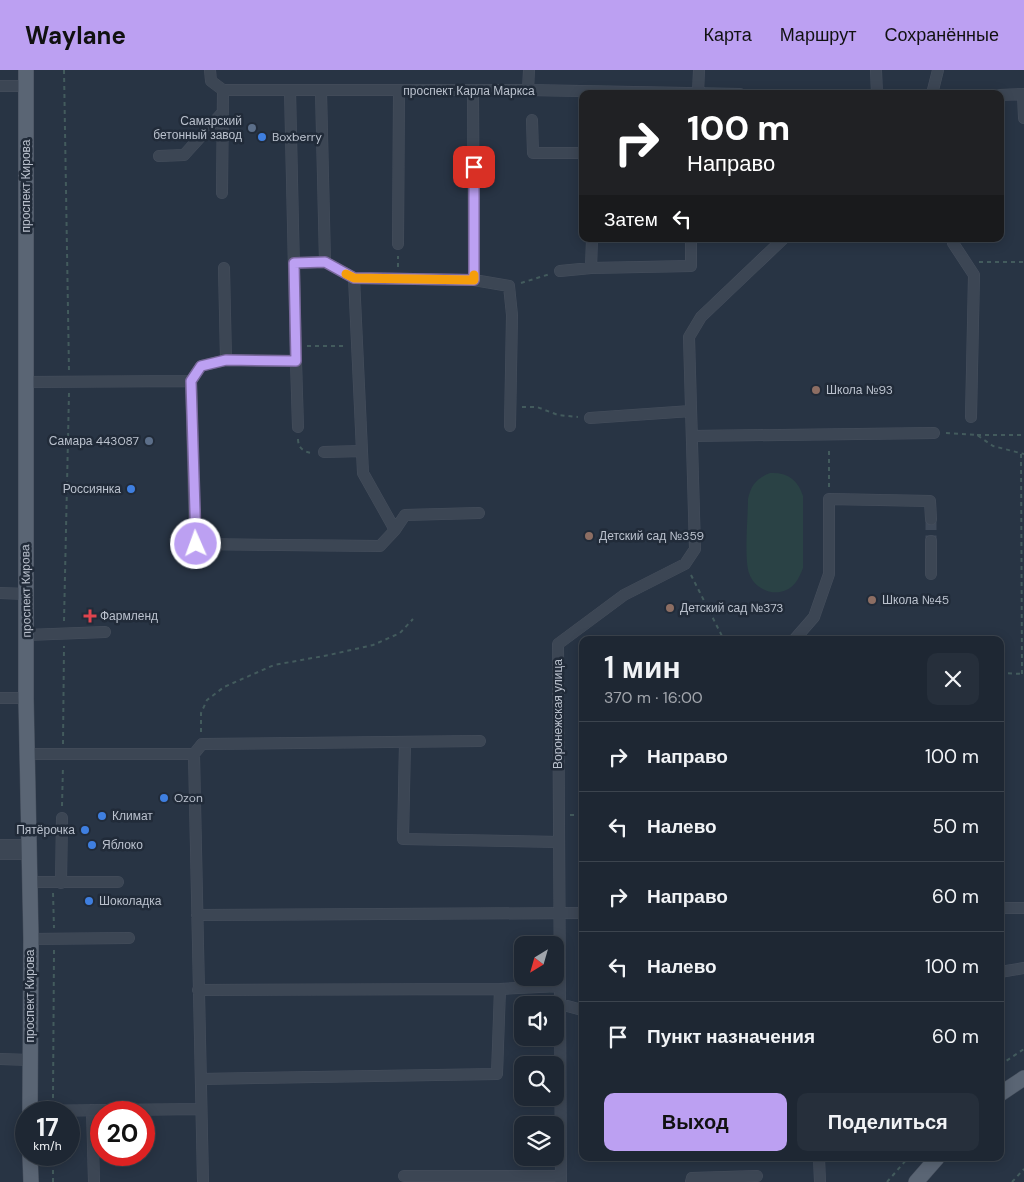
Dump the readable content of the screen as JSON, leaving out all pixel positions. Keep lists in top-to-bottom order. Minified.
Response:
{"streets":{"main road":["проспект Кирова"],"street":["проспект Карла Маркса","Воронежская улица"]},"places":{"other":["Самарский бетонный завод","Boxberry","Школа №93","Самара 443087","Россиянка","Детский сад №359","Школа №45","Детский сад №373","Ozon","Климат","Пятёрочка","Яблоко","Шоколадка"],"health":["Фармленд"]},"north":"bottom left","page":{"header":"Waylane","nav":["Карта","Маршрут","Сохранённые"],"turn":["100 m","Направо"],"then":"Затем","heading":["1 мин","370 m · 16:00"],"list":[{"name":"Направо","value":"100 m"},{"name":"Налево","value":"50 m"},{"name":"Направо","value":"60 m"},{"name":"Налево","value":"100 m"},{"name":"Пункт назначения","value":"60 m"}],"buttons":["Выход","Поделиться"],"speed":"17 km/h","limit":"20"}}
